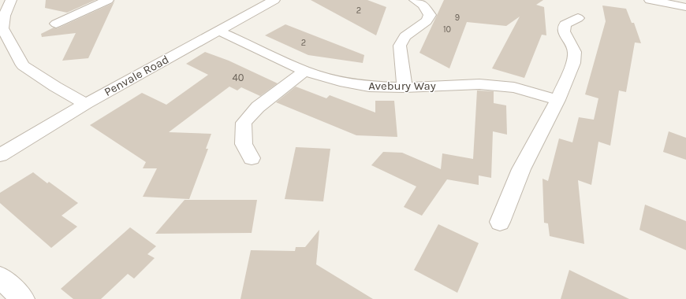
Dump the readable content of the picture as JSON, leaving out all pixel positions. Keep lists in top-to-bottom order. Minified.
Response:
{"streets":{"street":["Penvale Road","Avebury Way"]},"crossings":[["Penvale Road","Avebury Way"]],"house_numbers":["2","9","10","2","40"]}
